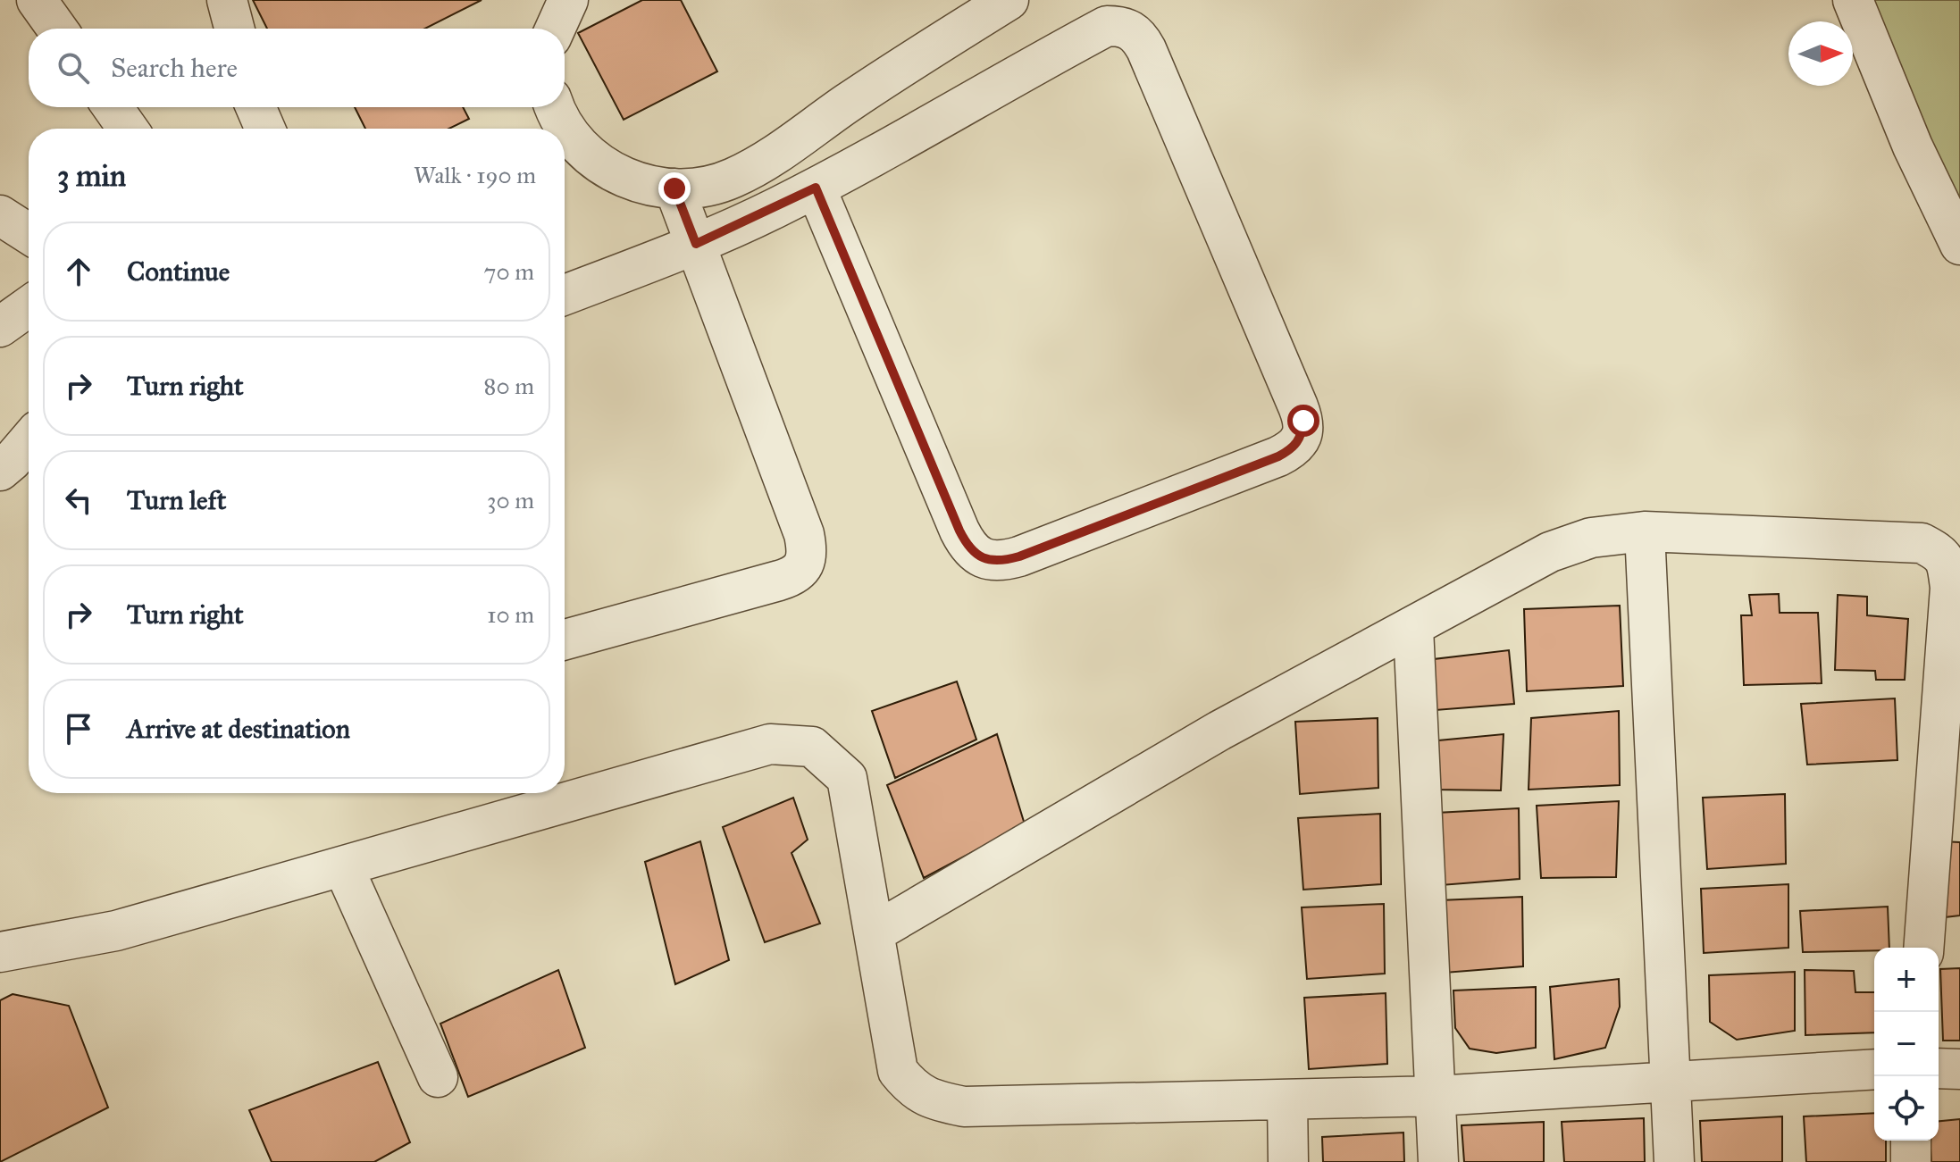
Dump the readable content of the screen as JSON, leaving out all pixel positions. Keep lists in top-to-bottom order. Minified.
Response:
{"north":"right","page":{"search":"Search here","heading":["3 min","Walk · 190 m"],"list":[["Continue","70 m"],["Turn right","80 m"],["Turn left","30 m"],["Turn right","10 m"],"Arrive at destination"],"map_buttons":["+","−"]}}
